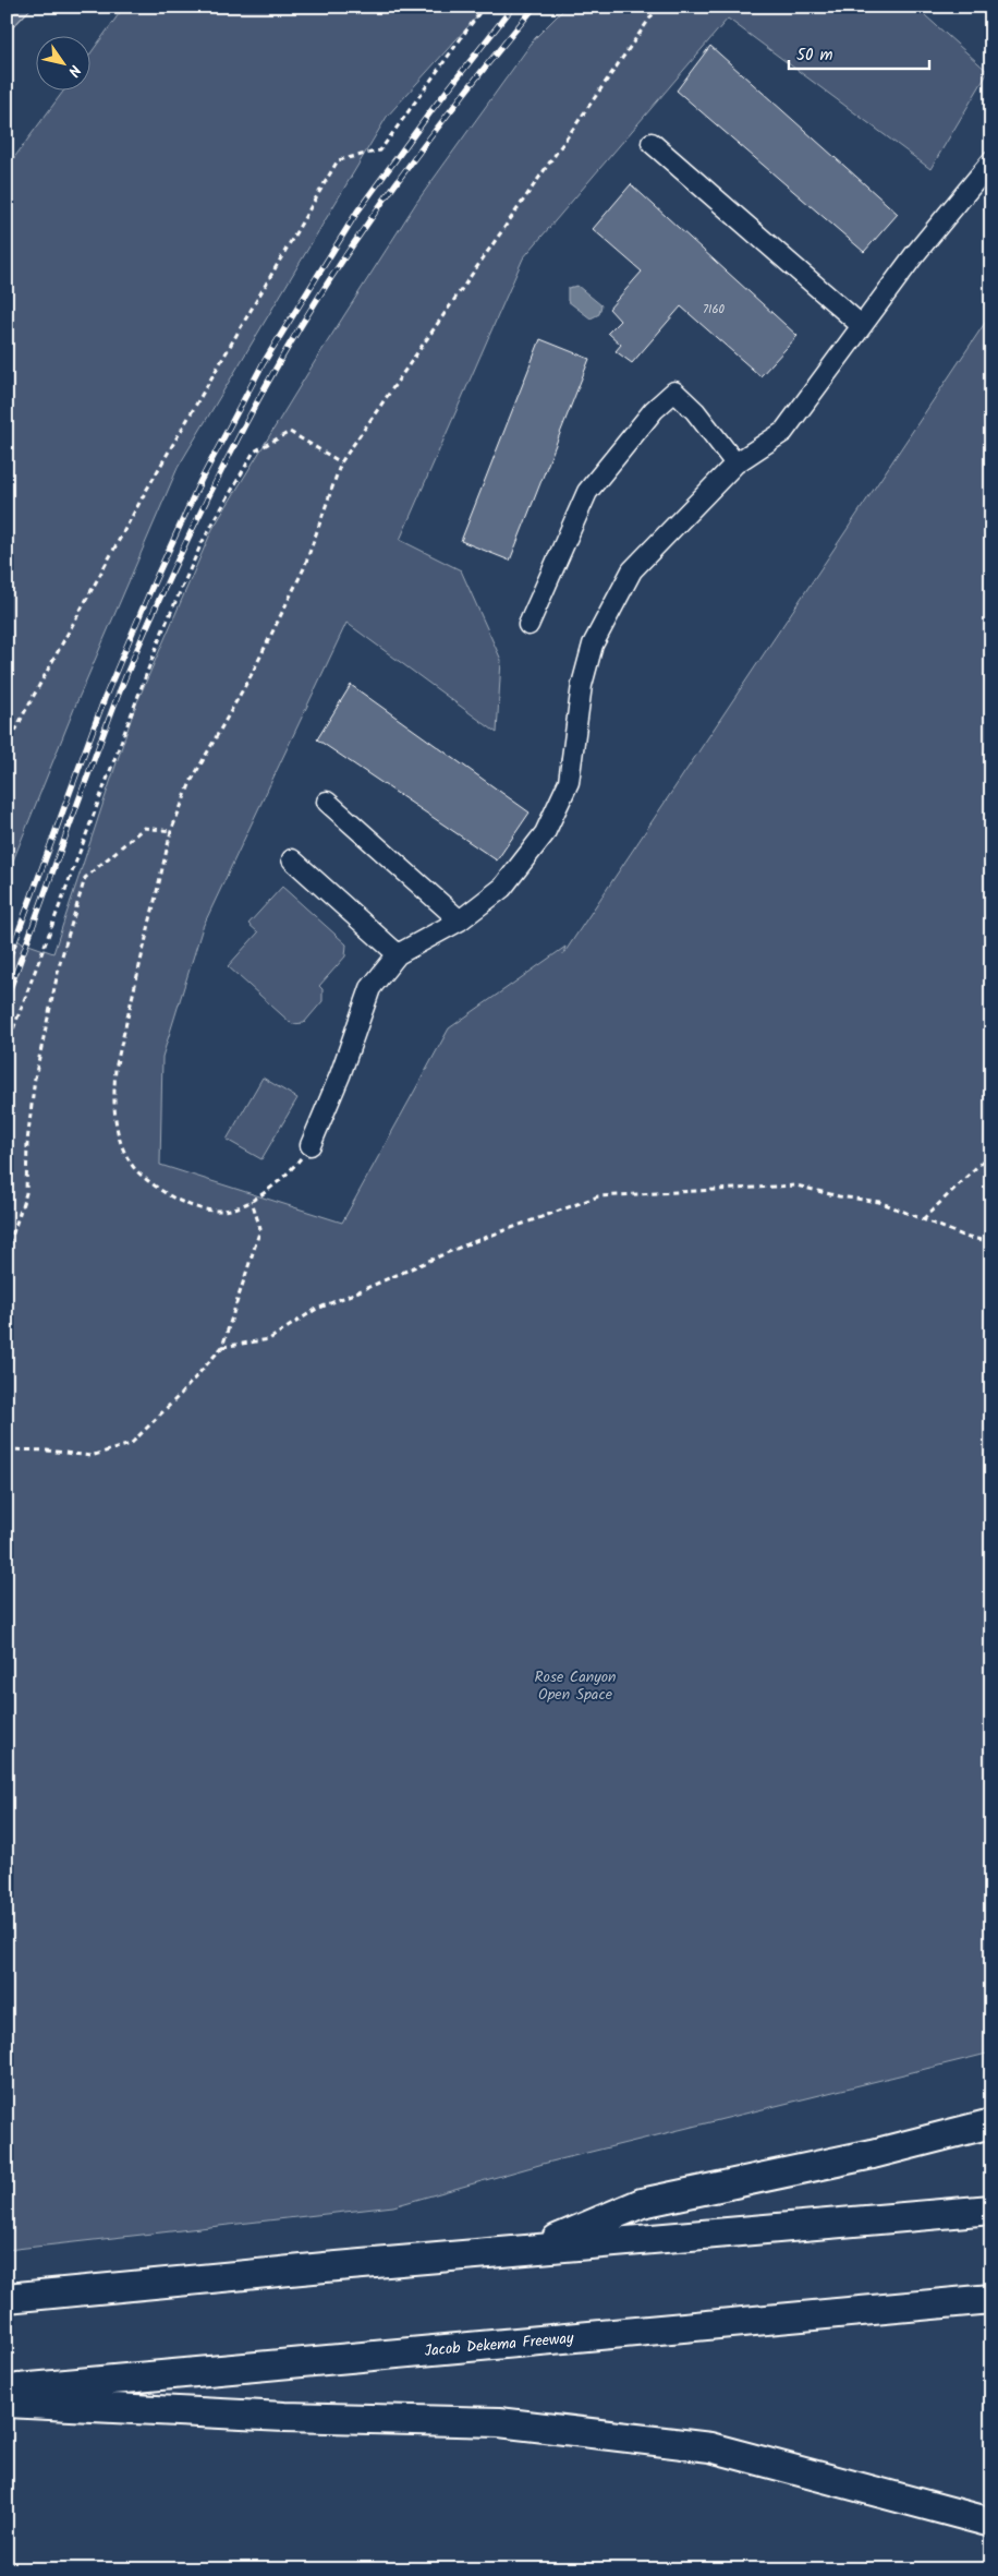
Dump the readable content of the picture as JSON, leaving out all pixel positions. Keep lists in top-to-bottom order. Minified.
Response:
{"streets":{"highway":["Jacob Dekema Freeway"]},"parks":["Rose Canyon Open Space"],"house_numbers":["7160"],"scale_bar":"50 m","north":"bottom right"}
